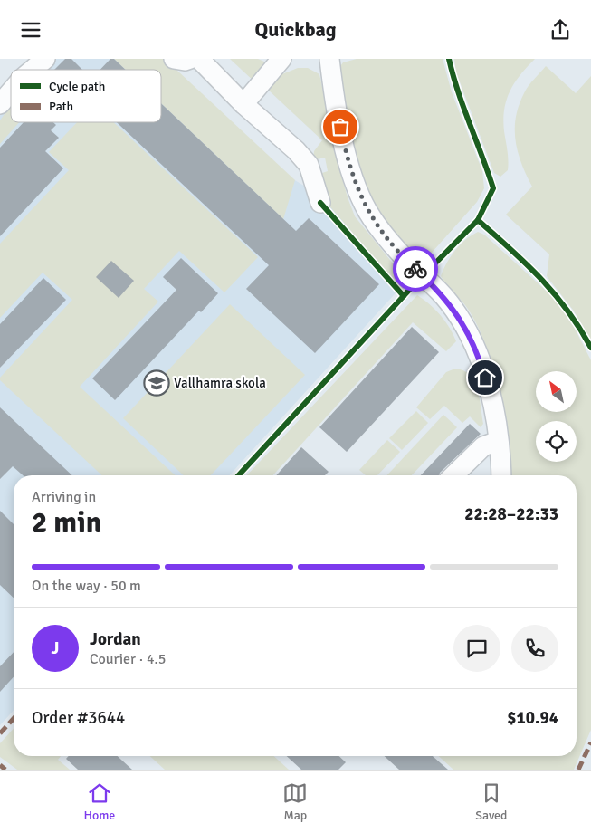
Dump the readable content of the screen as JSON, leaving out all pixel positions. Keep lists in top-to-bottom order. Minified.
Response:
{"places":{"school or university":["Vallhamra skola"]},"legend":["Cycle path","Path"],"north":"top left","page":{"header":"Quickbag","heading":["2 min","Arriving in","22:28–22:33"],"panel":["Jordan","Courier · 4.5","Order #3644","$10.94"],"bar":"On the way · 50 m","round":"J","tabs":["Home","Map","Saved"]}}
